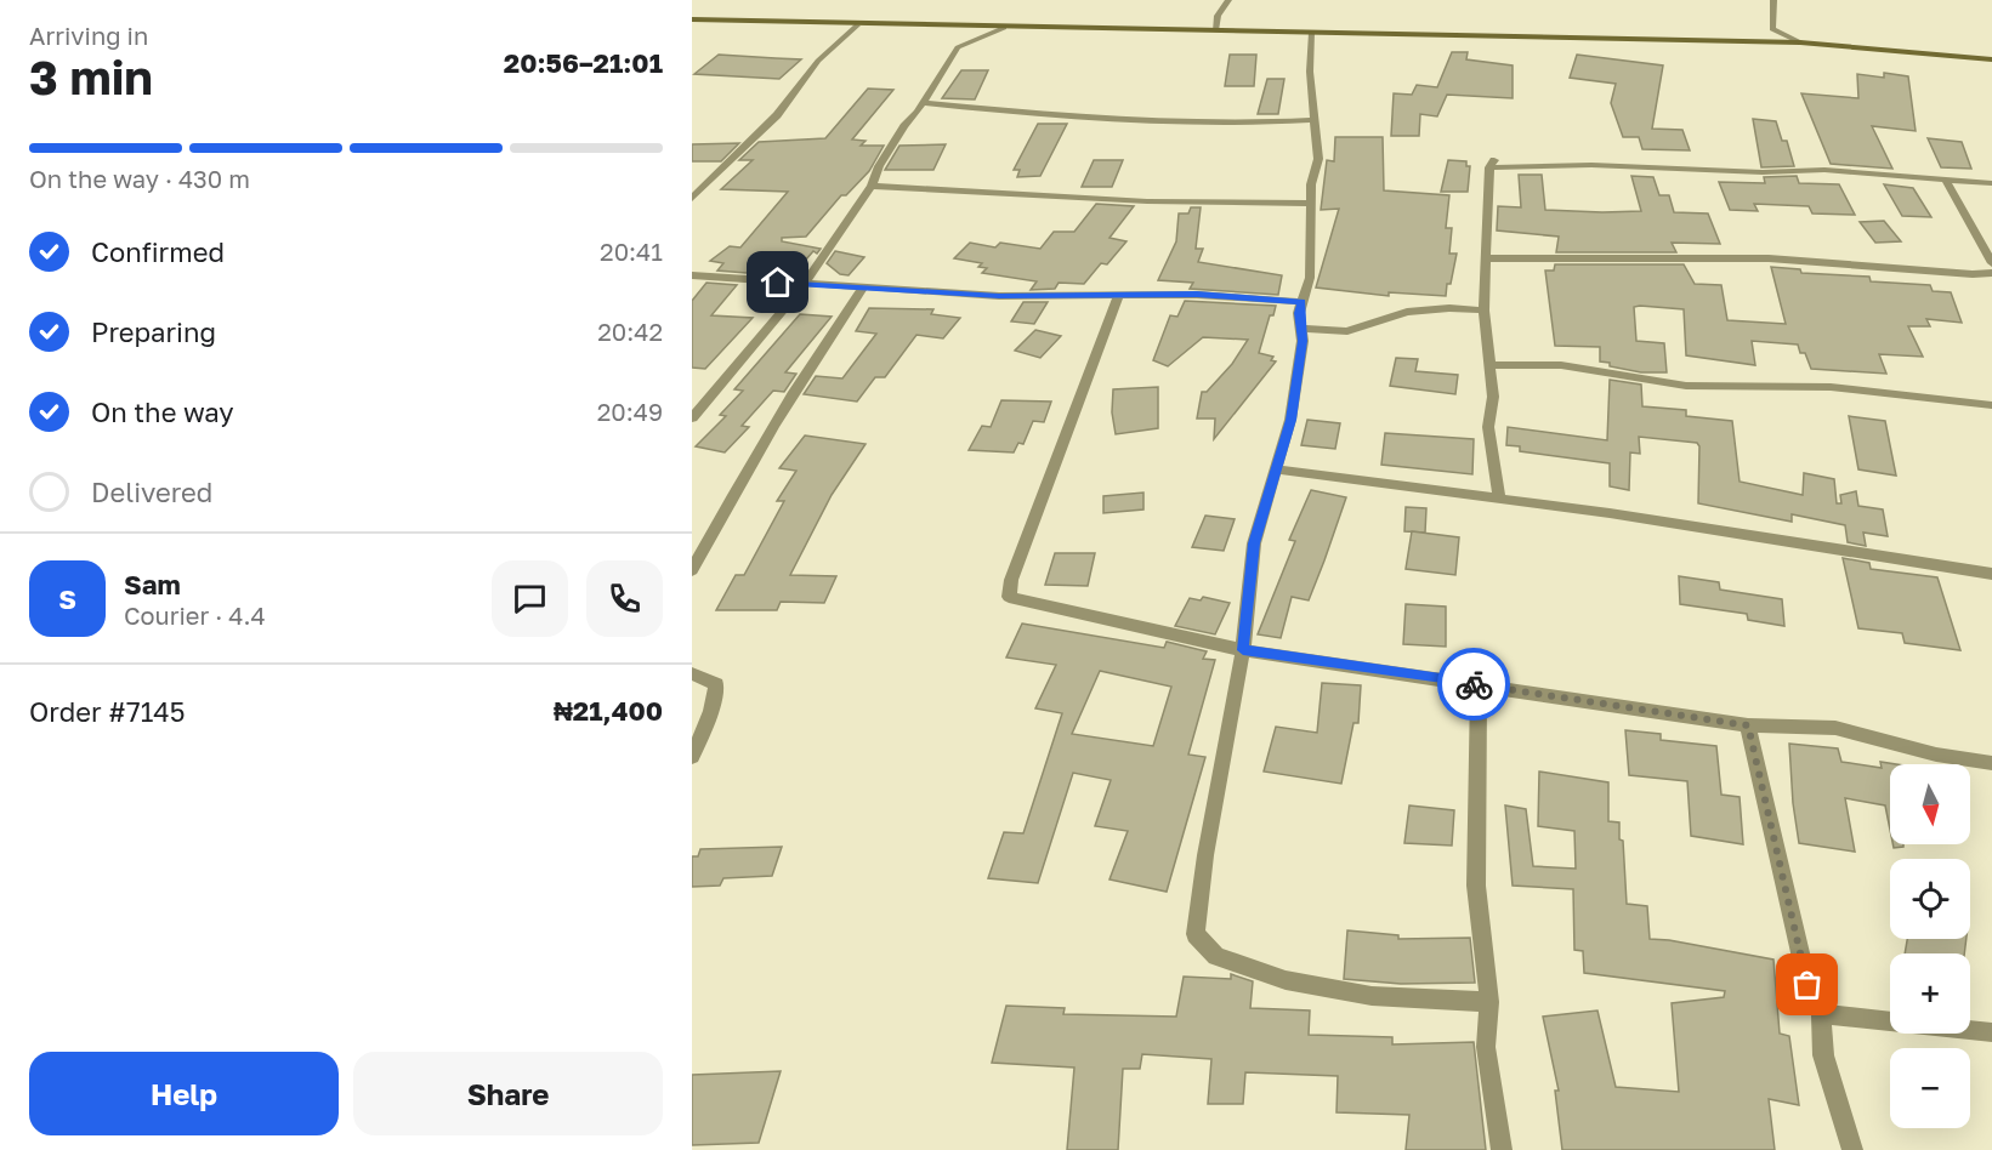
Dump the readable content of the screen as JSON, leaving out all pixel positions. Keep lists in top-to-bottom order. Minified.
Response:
{"north":"bottom","page":{"heading":["3 min","Arriving in","20:56–21:01"],"panel":["Sam","Courier · 4.4","Order #7145","₦21,400"],"bar":"On the way · 430 m","list":[["Confirmed","20:41"],["Preparing","20:42"],["On the way","20:49"],"Delivered"],"round":"S","map_buttons":["+","−"],"buttons":["Help","Share"]}}
